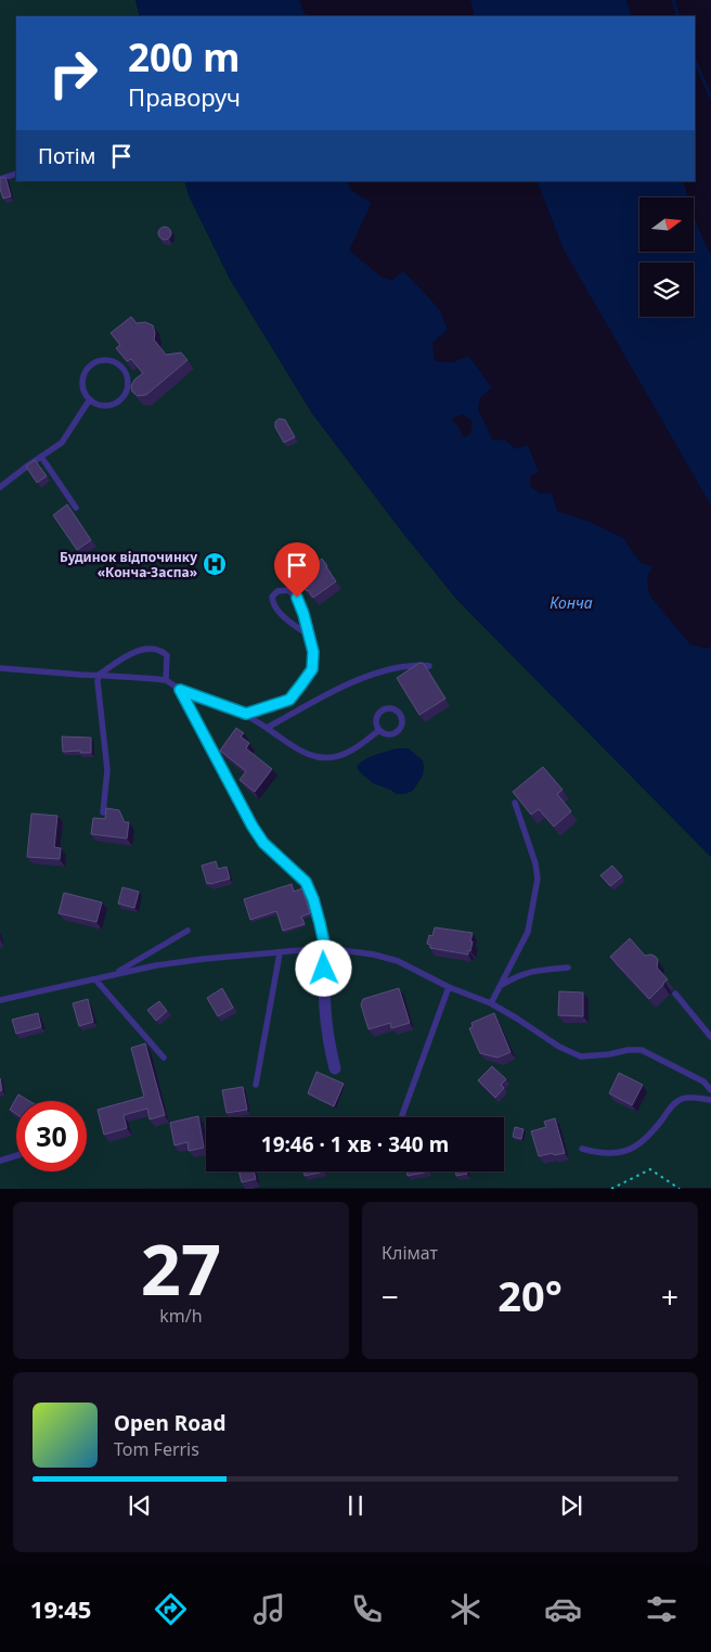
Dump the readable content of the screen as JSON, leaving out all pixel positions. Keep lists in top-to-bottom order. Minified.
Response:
{"water":["Конча"],"places":{"hospital":["Будинок відпочинку «Конча-Заспа»"]},"north":"right","page":{"turn":["200 m","Праворуч"],"then":"Потім","limit":"30","trip":"19:46 · 1 хв · 340 m","tile":[["27","km/h"],"Клімат"],"heat":["−","20°","+"],"song":["Open Road","Tom Ferris"],"tabs":"19:45"}}
